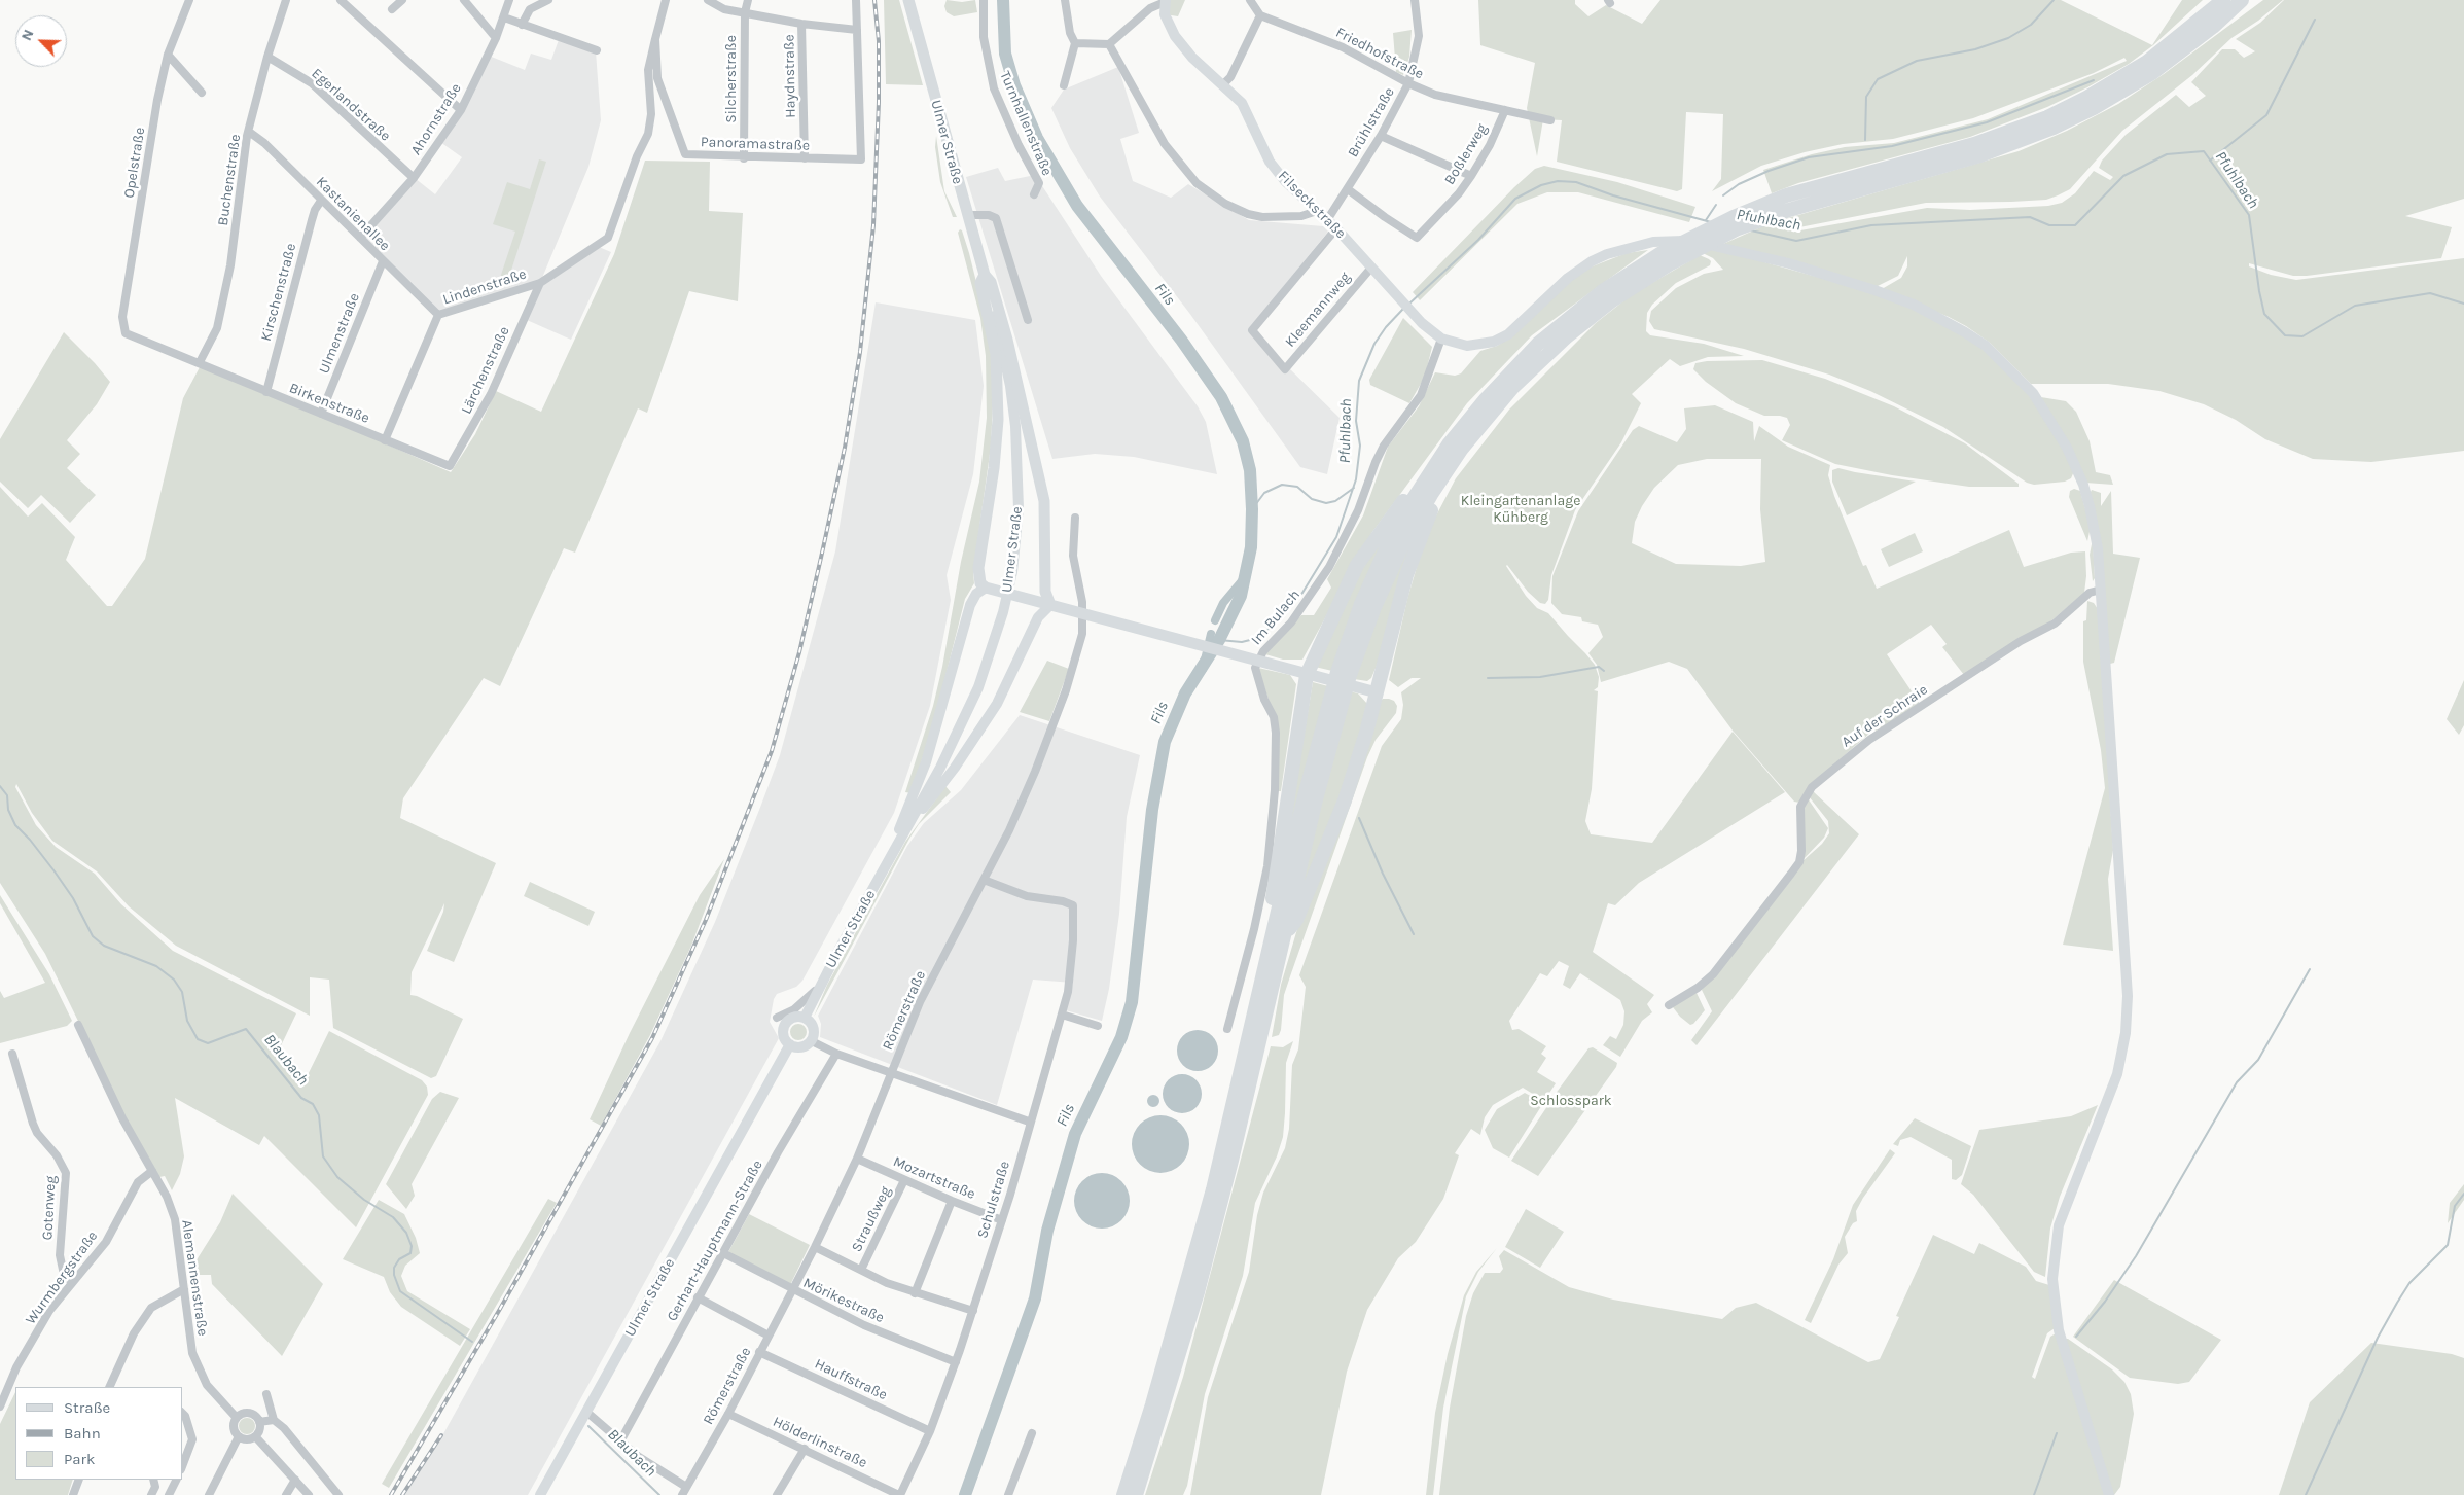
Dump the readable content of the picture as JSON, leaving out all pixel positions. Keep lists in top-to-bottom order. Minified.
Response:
{"streets":{"main road":["Ulmer Straße"],"street":["Friedhofstraße","Haydnstraße","Silcherstraße","Egerlandstraße","Ahornstraße","Brühlstraße","Turnhallenstraße","Panoramastraße","Boßlerweg","Opelstraße","Buchenstraße","Filseckstraße","Kastanienallee","Lindenstraße","Kirschenstraße","Kleemannweg","Ulmenstraße","Lärchenstraße","Birkenstraße","Im Bulach","Auf der Schraie","Römerstraße","Mozartstraße","Schulstraße","Gotenweg","Straußweg","Gerhart-Hauptmann-Straße","Wurmbergstraße","Alemannenstraße","Mörikestraße","Hauffstraße","Hölderlinstraße"]},"crossings":[["Friedhofstraße","Brühlstraße"],["Friedhofstraße","Boßlerweg"],["Haydnstraße","Panoramastraße"],["Silcherstraße","Panoramastraße"],["Egerlandstraße","Ahornstraße"],["Egerlandstraße","Buchenstraße"],["Ahornstraße","Kastanienallee"],["Brühlstraße","Boßlerweg"],["Brühlstraße","Filseckstraße"],["Panoramastraße","Lindenstraße"],["Opelstraße","Birkenstraße"],["Buchenstraße","Kastanienallee"],["Buchenstraße","Birkenstraße"],["Filseckstraße","Kleemannweg"],["Filseckstraße","Im Bulach"],["Filseckstraße","Auf der Schraie"],["Kastanienallee","Lindenstraße"],["Kastanienallee","Kirschenstraße"],["Kastanienallee","Ulmenstraße"],["Lindenstraße","Lärchenstraße"],["Lindenstraße","Birkenstraße"],["Kirschenstraße","Birkenstraße"],["Ulmenstraße","Birkenstraße"],["Lärchenstraße","Birkenstraße"],["Römerstraße","Mozartstraße"],["Römerstraße","Schulstraße"],["Römerstraße","Mörikestraße"],["Römerstraße","Hauffstraße"],["Römerstraße","Hölderlinstraße"],["Mozartstraße","Schulstraße"],["Mozartstraße","Straußweg"],["Schulstraße","Mörikestraße"],["Schulstraße","Hauffstraße"],["Schulstraße","Hölderlinstraße"],["Gotenweg","Wurmbergstraße"],["Gerhart-Hauptmann-Straße","Mörikestraße"],["Wurmbergstraße","Alemannenstraße"]],"water":["Pfuhlbach","Fils","Blaubach"],"parks":["Kleingartenanlage Kühberg","Schlosspark"],"legend":["Straße","Bahn","Park"],"north":"top left"}
